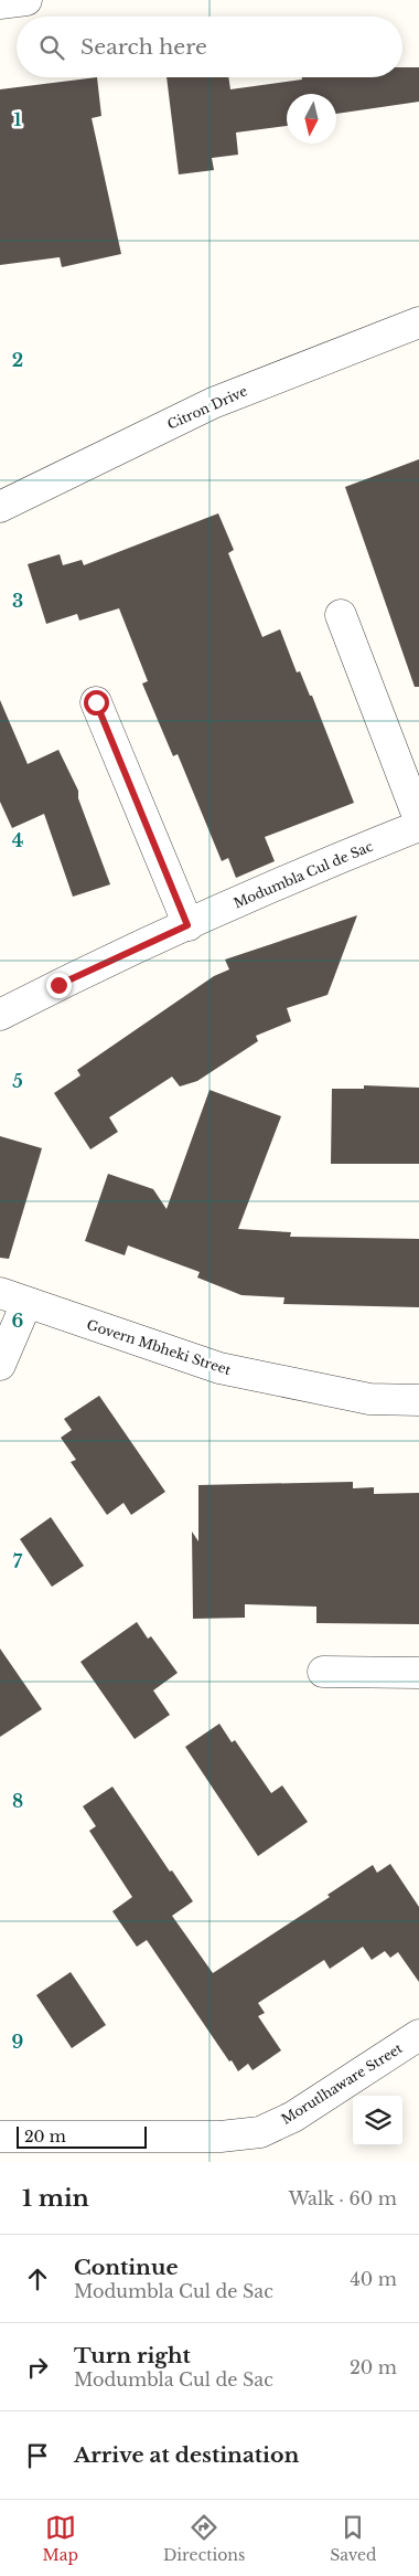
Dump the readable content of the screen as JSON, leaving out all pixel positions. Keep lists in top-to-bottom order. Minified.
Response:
{"streets":{"street":["Citron Drive","Modumbla Cul de Sac","Govern Mbheki Street","Morutlhaware Street"]},"scale_bar":"20 m","north":"bottom","page":{"search":"Search here","scale":"20 m","heading":["1 min","Walk · 60 m"],"list":[["Continue","Modumbla Cul de Sac","40 m"],["Turn right","Modumbla Cul de Sac","20 m"],"Arrive at destination"],"nav":["Map","Directions","Saved"]},"grid":{"rows":["1","2","3","4","5","6","7","8","9"]}}
